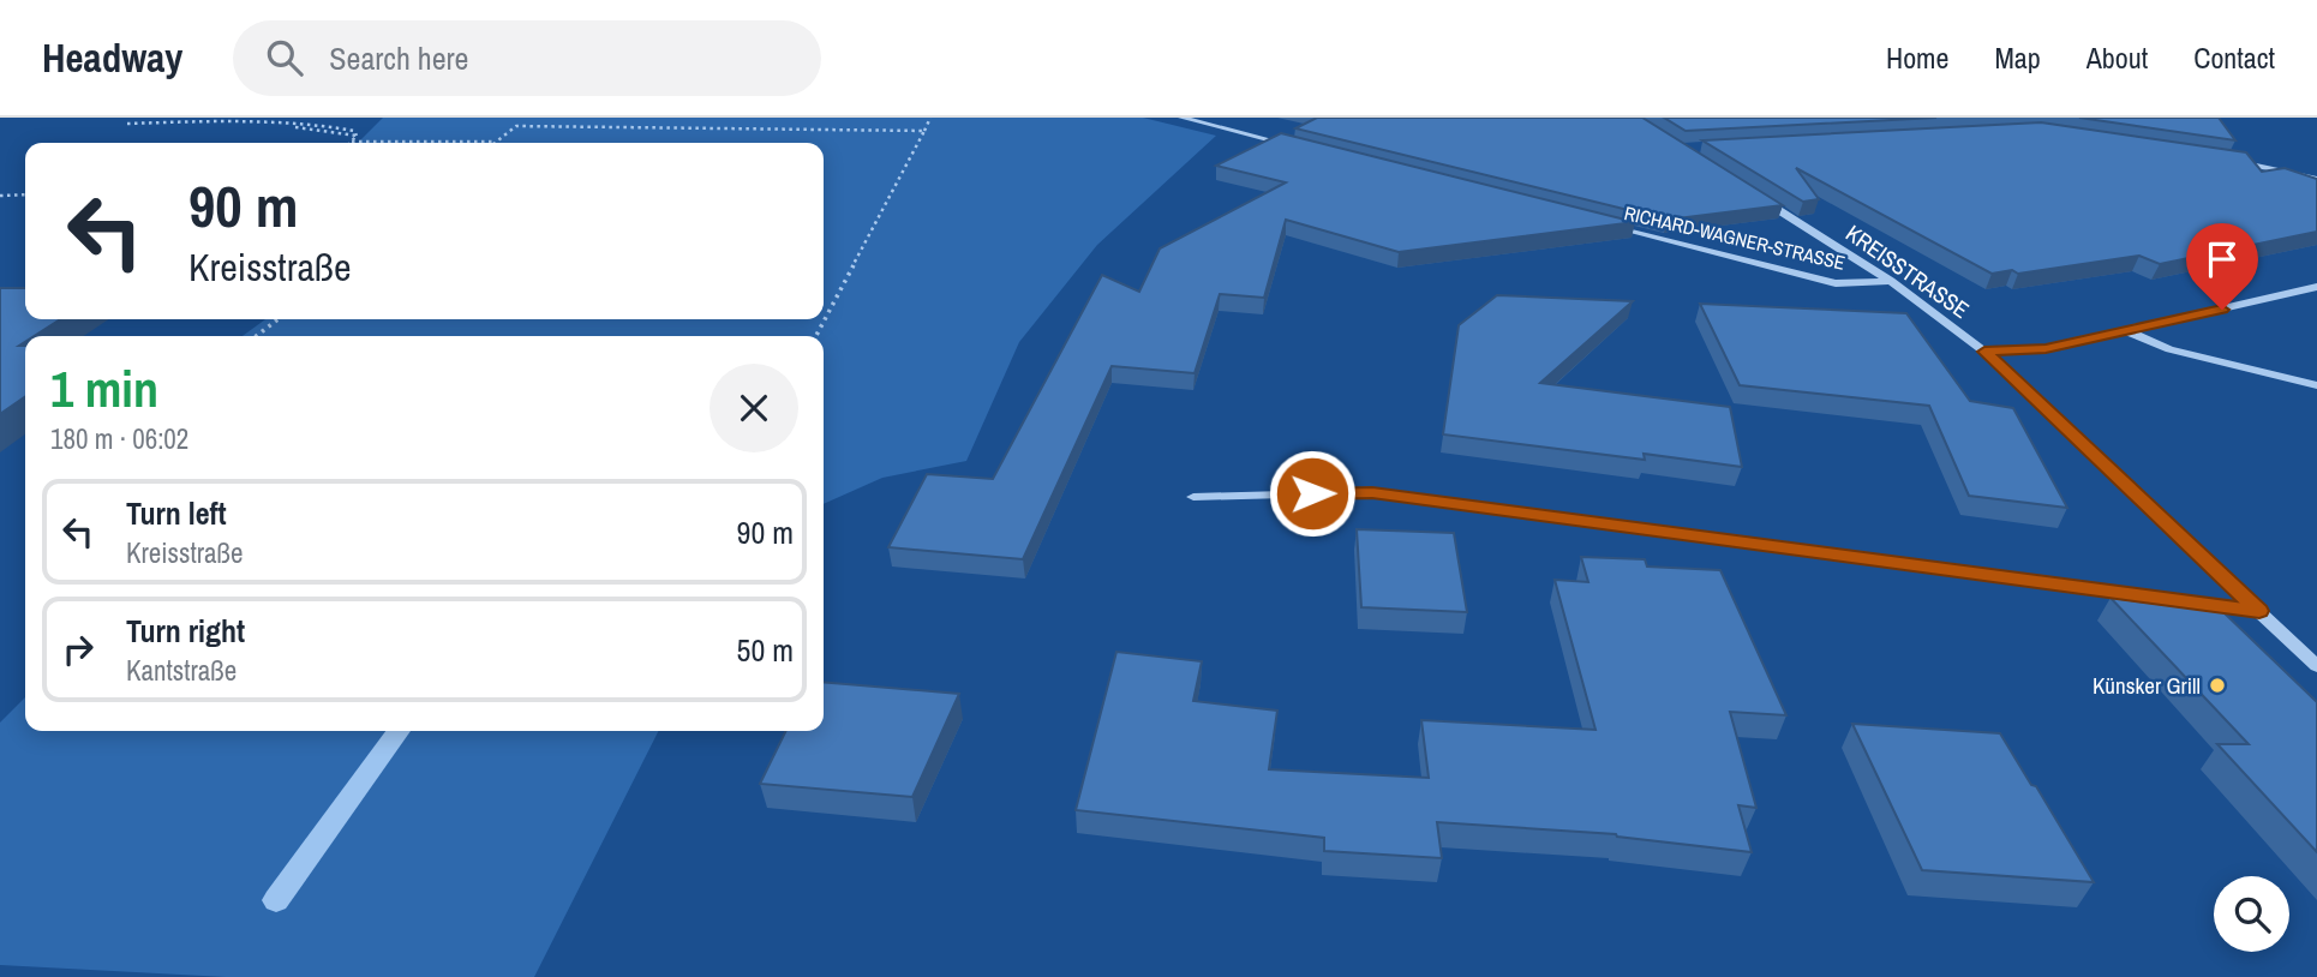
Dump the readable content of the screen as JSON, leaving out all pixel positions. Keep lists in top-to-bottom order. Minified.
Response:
{"streets":{"street":["RICHARD-WAGNER-STRASSE","KREISSTRASSE"]},"crossings":[["RICHARD-WAGNER-STRASSE","KREISSTRASSE"]],"places":["Künsker Grill"],"page":{"header":"Headway","search":"Search here","nav":["Home","Map","About","Contact"],"turn":["90 m","Kreisstraße"],"heading":["1 min","180 m · 06:02"],"list":[{"name":"Turn left","note":"Kreisstraße","value":"90 m"},{"name":"Turn right","note":"Kantstraße","value":"50 m"}]}}
